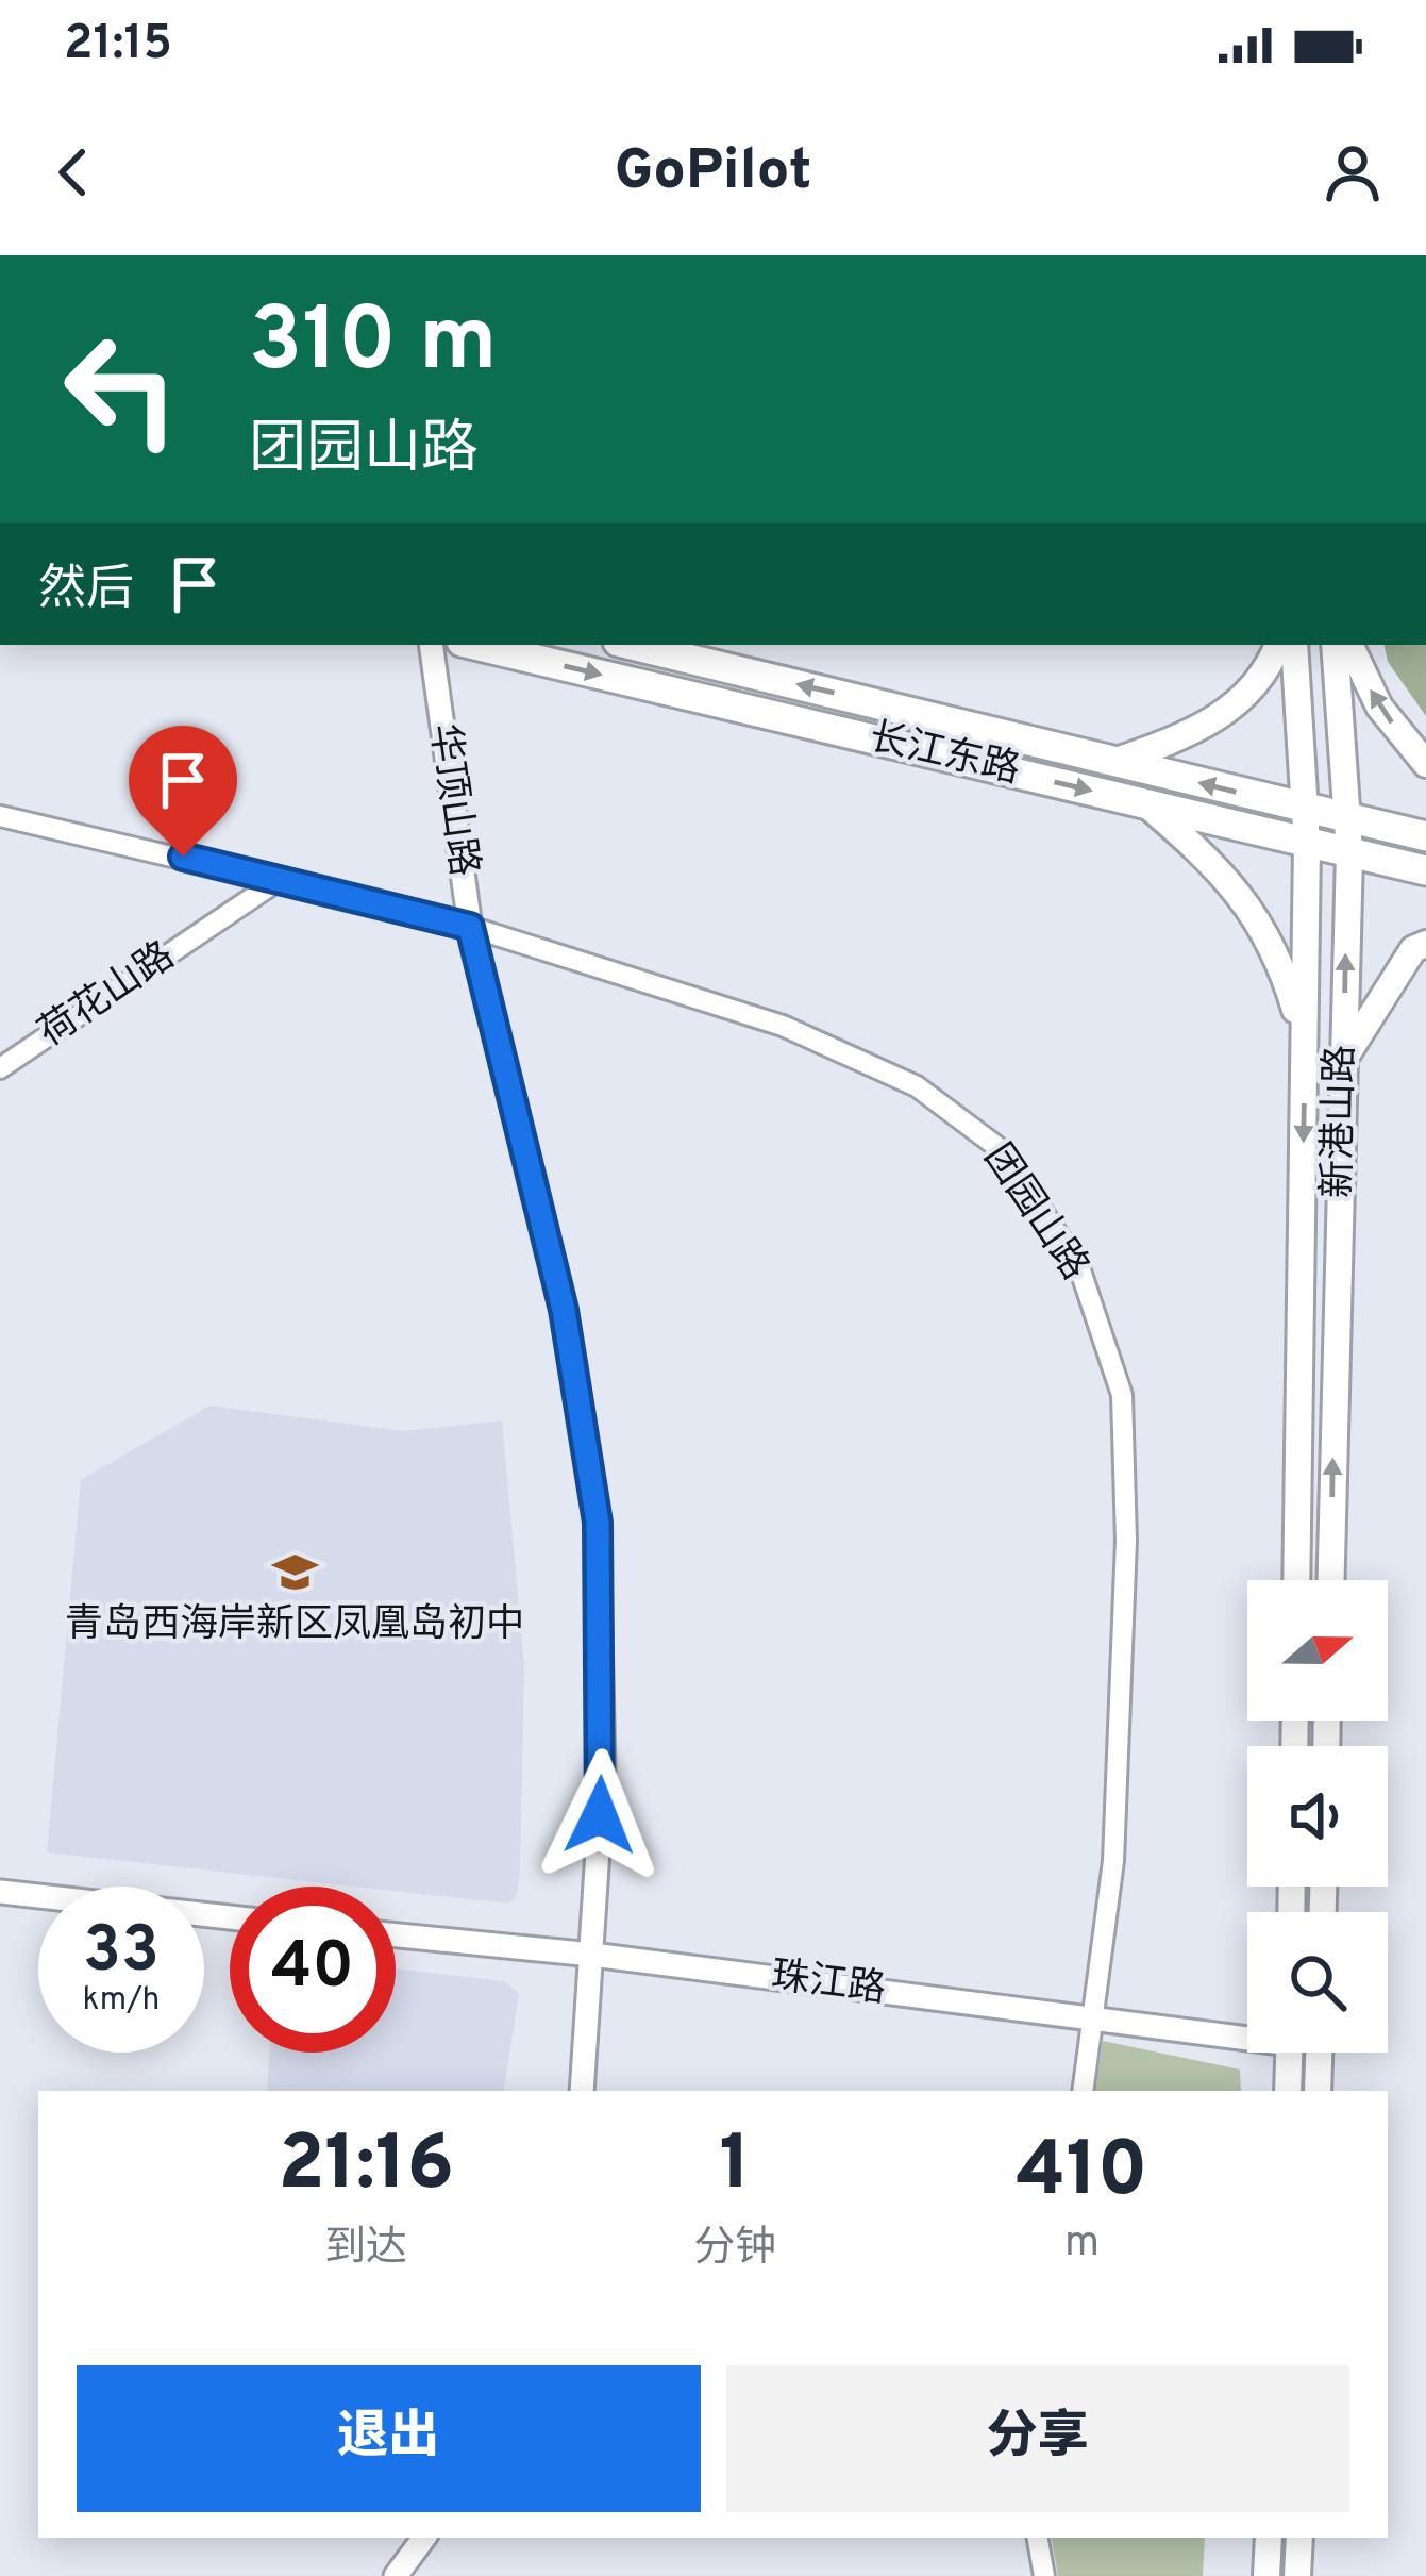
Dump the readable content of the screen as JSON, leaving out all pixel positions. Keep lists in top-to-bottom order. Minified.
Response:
{"streets":{"main road":["长江东路","新港山路"],"street":["华顶山路","荷花山路","团园山路","珠江路"]},"crossings":[["长江东路","新港山路"],["华顶山路","团园山路"],["华顶山路","珠江路"],["荷花山路","团园山路"],["团园山路","珠江路"]],"places":{"school or university":["青岛西海岸新区凤凰岛初中"]},"north":"right","page":{"status":"21:15","header":"GoPilot","turn":["310 m","团园山路"],"then":"然后","speed":"33 km/h","limit":"40","eta":["21:16","到达","1","分钟","410","m"],"buttons":["退出","分享"]}}
